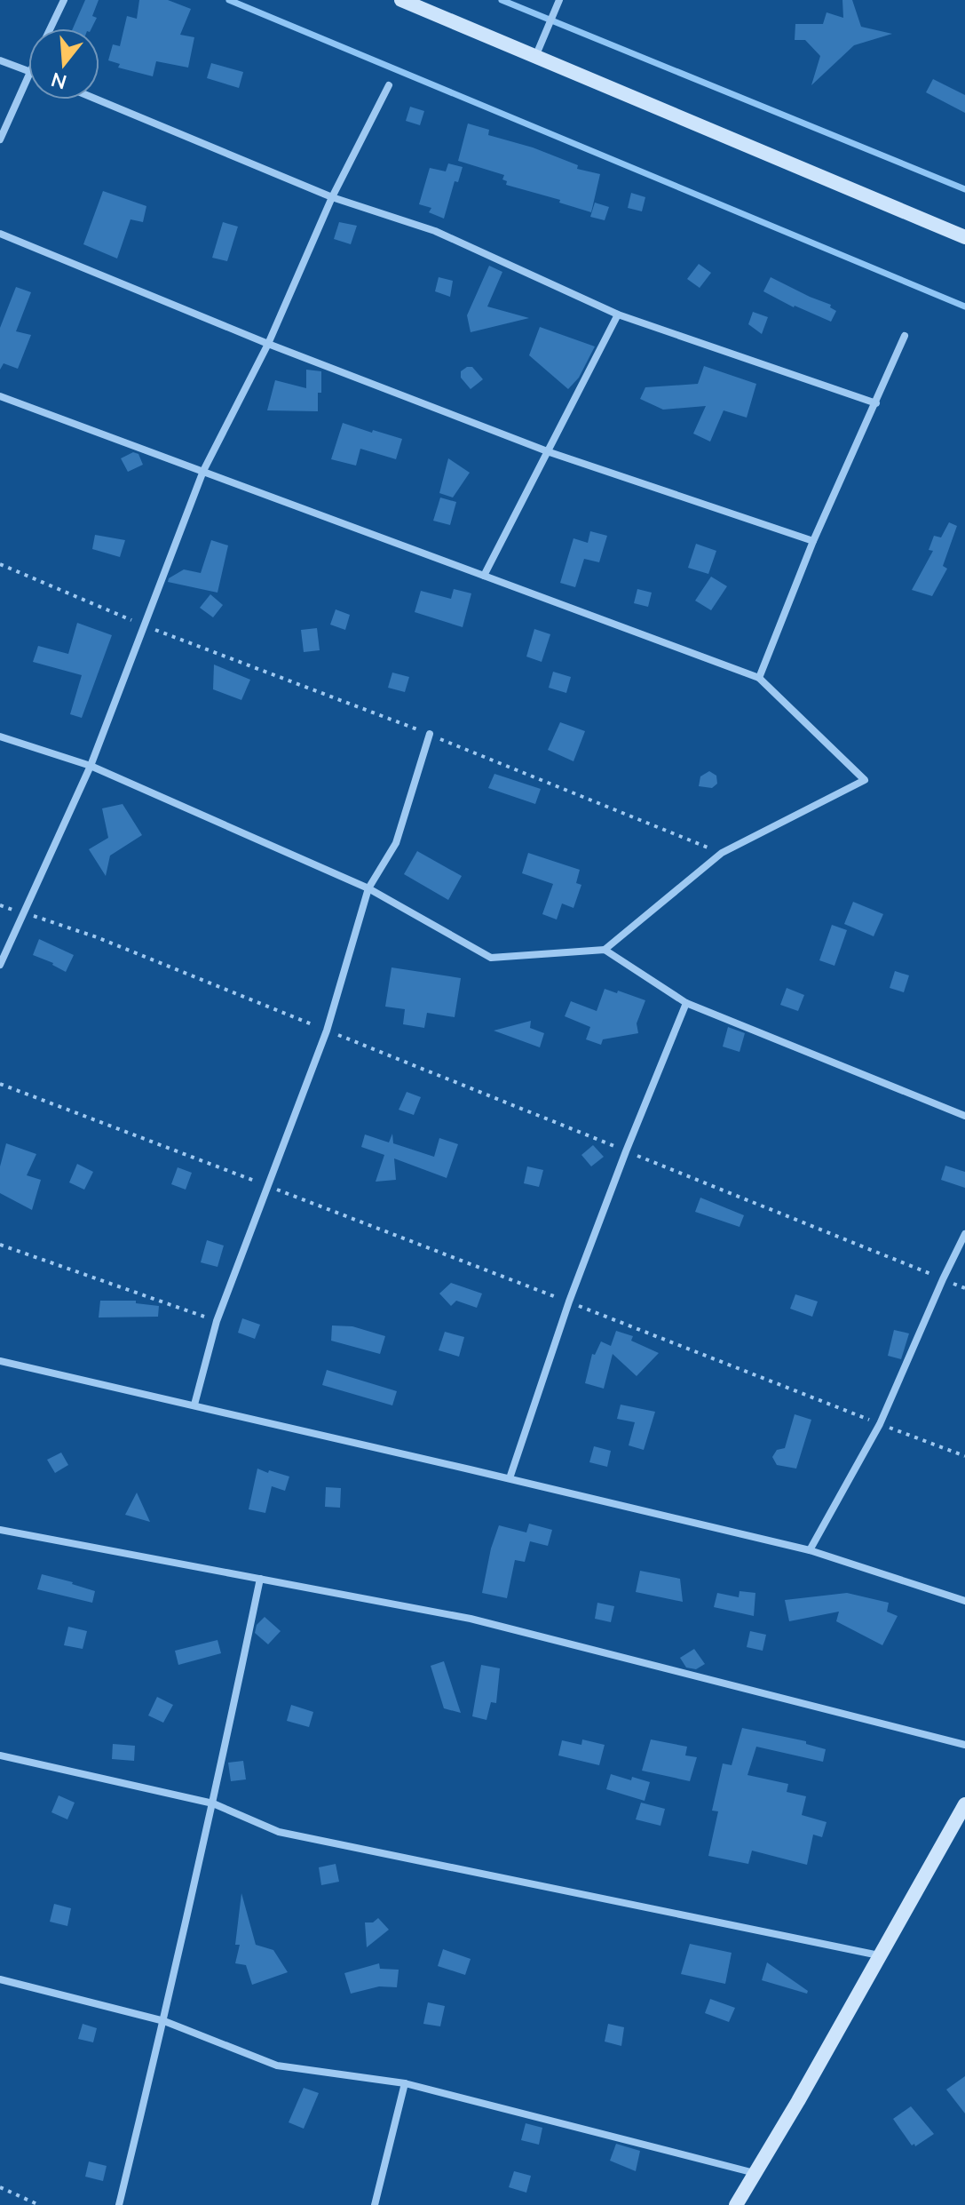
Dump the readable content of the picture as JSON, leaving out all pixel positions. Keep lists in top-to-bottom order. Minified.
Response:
{"north":"bottom"}
